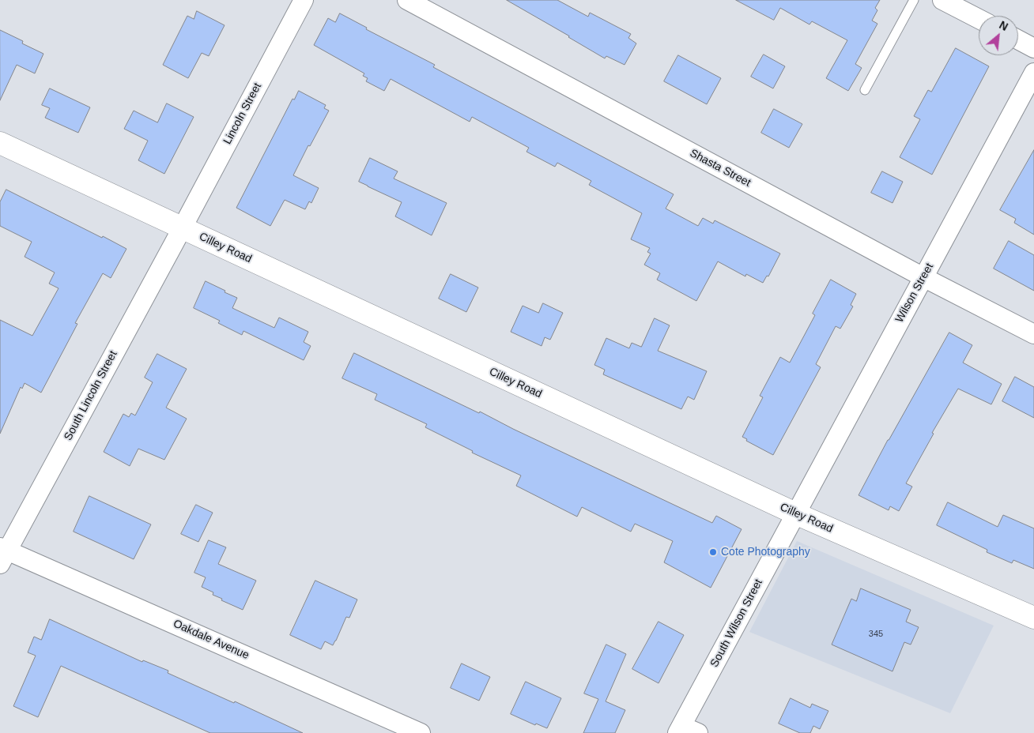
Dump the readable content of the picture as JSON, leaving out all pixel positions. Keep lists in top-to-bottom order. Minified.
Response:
{"streets":{"street":["Lincoln Street","Shasta Street","Cilley Road","Wilson Street","South Lincoln Street","South Wilson Street","Oakdale Avenue"]},"crossings":[["Lincoln Street","Cilley Road"],["Lincoln Street","South Lincoln Street"],["Shasta Street","Wilson Street"],["Cilley Road","Wilson Street"],["Cilley Road","South Lincoln Street"],["Cilley Road","South Wilson Street"],["Wilson Street","South Wilson Street"],["South Lincoln Street","Oakdale Avenue"]],"places":["Cote Photography"],"house_numbers":["345"],"north":"top right"}
